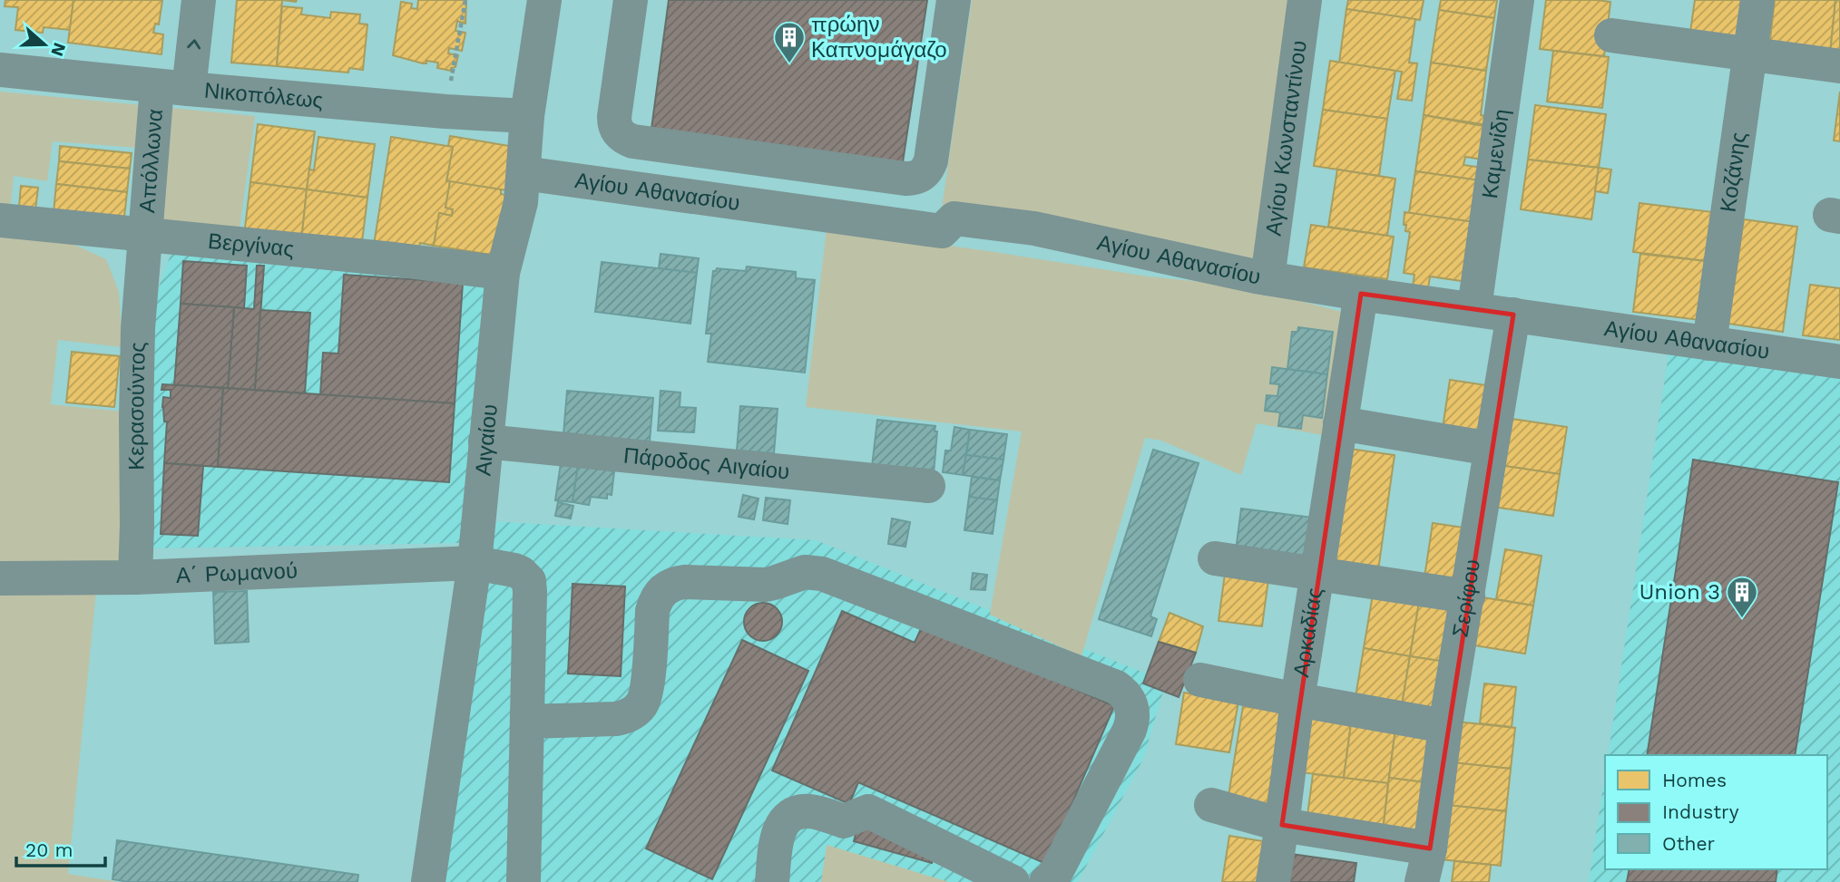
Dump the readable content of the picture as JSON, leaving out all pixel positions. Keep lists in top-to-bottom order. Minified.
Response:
{"streets":{"street":["Νικοπόλεως","Αγίου Κωνσταντίνου","Καμενίδη","Απόλλωνα","Κοζάνης","Αγίου Αθανασίου","Βεργίνας","Κερασούντος","Αιγαίου","Πάροδος Αιγαίου","Α΄ Ρωμανού","Σερίφου","Αρκαδίας"]},"crossings":[["Νικοπόλεως","Απόλλωνα"],["Νικοπόλεως","Αιγαίου"],["Αγίου Κωνσταντίνου","Αγίου Αθανασίου"],["Καμενίδη","Αγίου Αθανασίου"],["Απόλλωνα","Βεργίνας"],["Απόλλωνα","Κερασούντος"],["Κοζάνης","Αγίου Αθανασίου"],["Αγίου Αθανασίου","Αιγαίου"],["Αγίου Αθανασίου","Σερίφου"],["Αγίου Αθανασίου","Αρκαδίας"],["Βεργίνας","Κερασούντος"],["Βεργίνας","Αιγαίου"],["Κερασούντος","Α΄ Ρωμανού"],["Αιγαίου","Πάροδος Αιγαίου"],["Αιγαίου","Α΄ Ρωμανού"]],"one_way":["Απόλλωνα"],"places":{"building":["πρώην Καπνομάγαζο","Union 3"]},"legend":["Homes","Industry","Other"],"scale_bar":"20 m","north":"right"}
